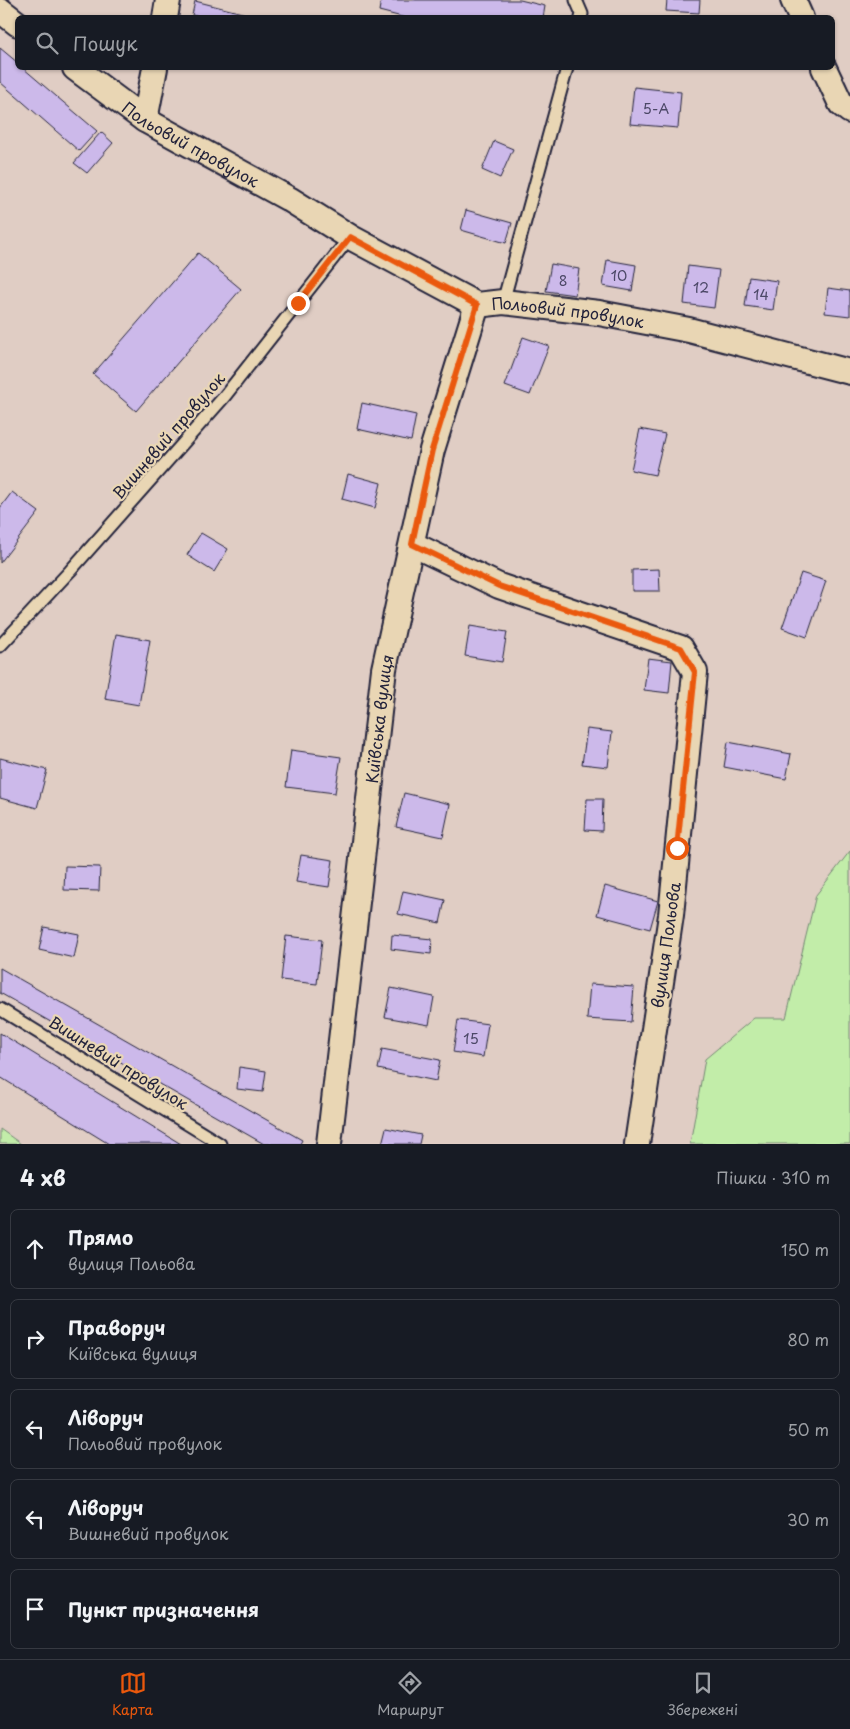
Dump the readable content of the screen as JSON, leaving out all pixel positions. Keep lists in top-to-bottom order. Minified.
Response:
{"streets":{"street":["Польовий провулок","Київська вулиця","вулиця Польова"],"lane":["Вишневий провулок"]},"crossings":[["Польовий провулок","Вишневий провулок"],["Польовий провулок","Київська вулиця"],["Київська вулиця","вулиця Польова"]],"house_numbers":["5-А","10","8","12","14","15"],"page":{"search":"Пошук","heading":["4 хв","Пішки · 310 m"],"list":[["Прямо","вулиця Польова","150 m"],["Праворуч","Київська вулиця","80 m"],["Ліворуч","Польовий провулок","50 m"],["Ліворуч","Вишневий провулок","30 m"],"Пункт призначення"],"nav":["Карта","Маршрут","Збережені"]}}
